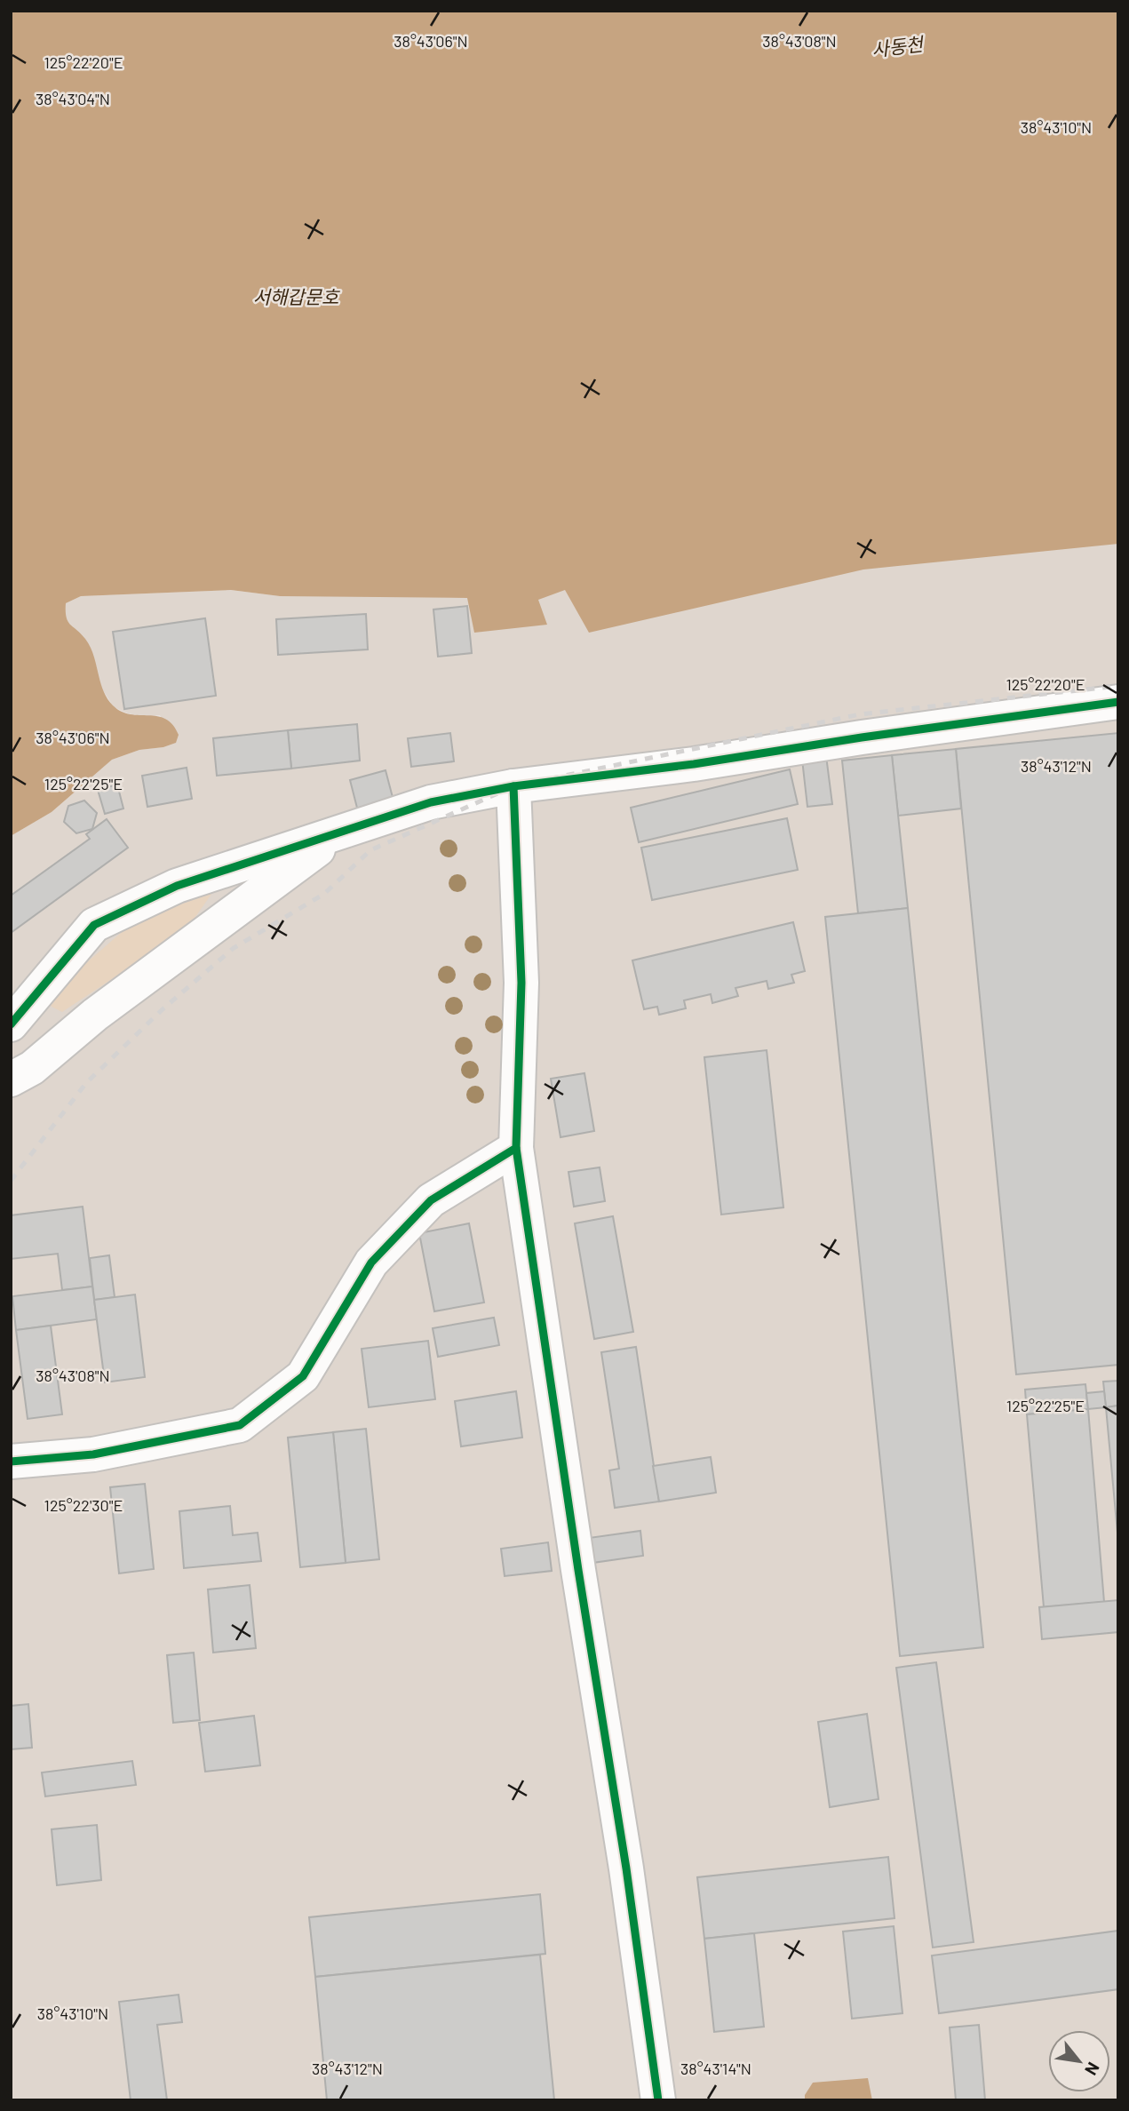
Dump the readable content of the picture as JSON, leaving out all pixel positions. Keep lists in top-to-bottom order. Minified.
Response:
{"water":["사동천","서해갑문호"],"north":"bottom right","coordinates":["38°43'06\"N","38°43'08\"N","125°22'20\"E","38°43'04\"N","38°43'10\"N","38°43'12\"N","125°22'25\"E","125°22'30\"E","38°43'14\"N"]}
